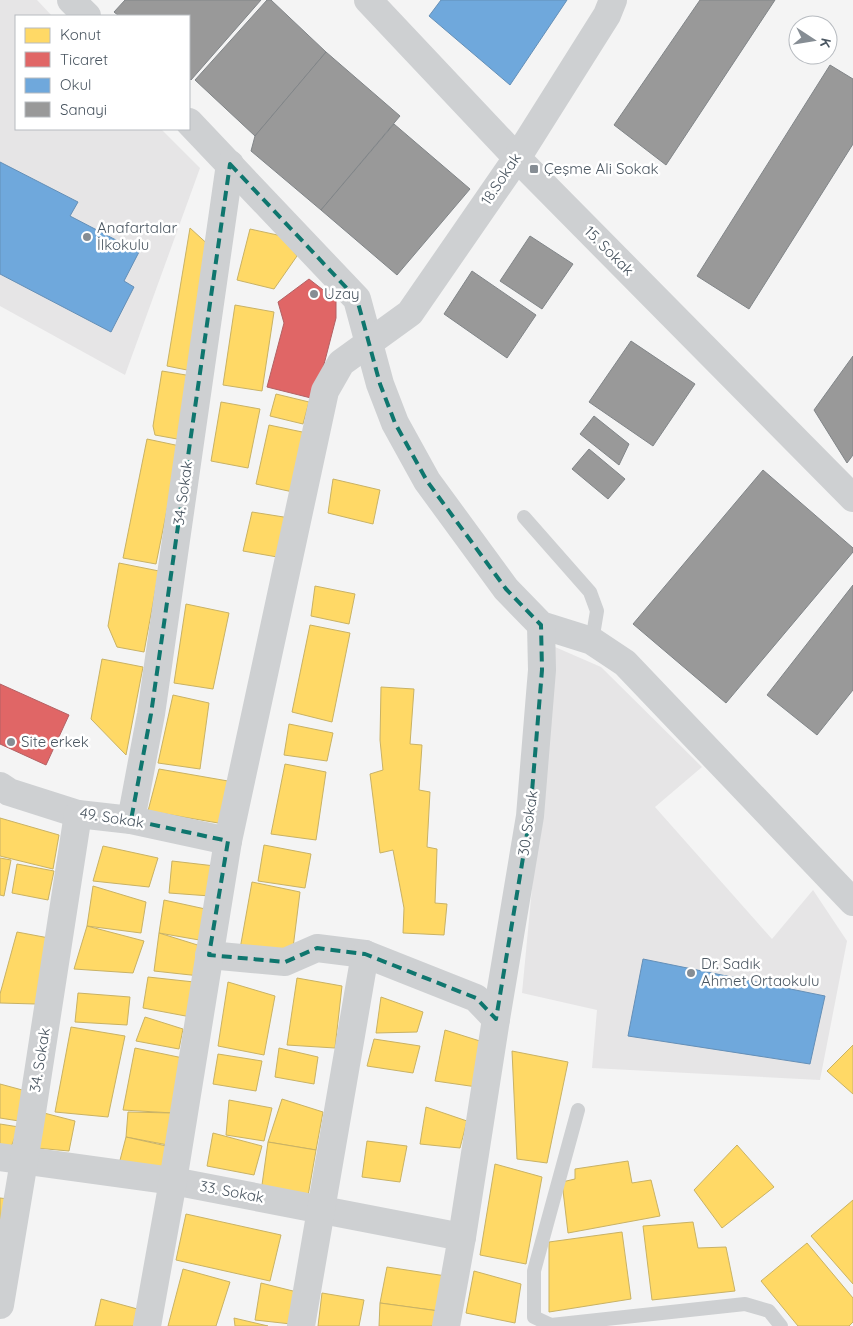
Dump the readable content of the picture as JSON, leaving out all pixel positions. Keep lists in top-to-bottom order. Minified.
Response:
{"streets":{"street":["18.Sokak","15. Sokak","34. Sokak","49. Sokak","30. Sokak","33. Sokak"]},"crossings":[["18.Sokak","15. Sokak"],["18.Sokak","49. Sokak"],["18.Sokak","33. Sokak"],["34. Sokak","49. Sokak"],["34. Sokak","33. Sokak"],["30. Sokak","33. Sokak"]],"places":{"transit":["Çeşme Ali Sokak"],"other":["Anafartalar İlkokulu","Uzay","Site erkek","Dr. Sadık Ahmet Ortaokulu"]},"legend":["Konut","Ticaret","Okul","Sanayi"],"north":"right"}
